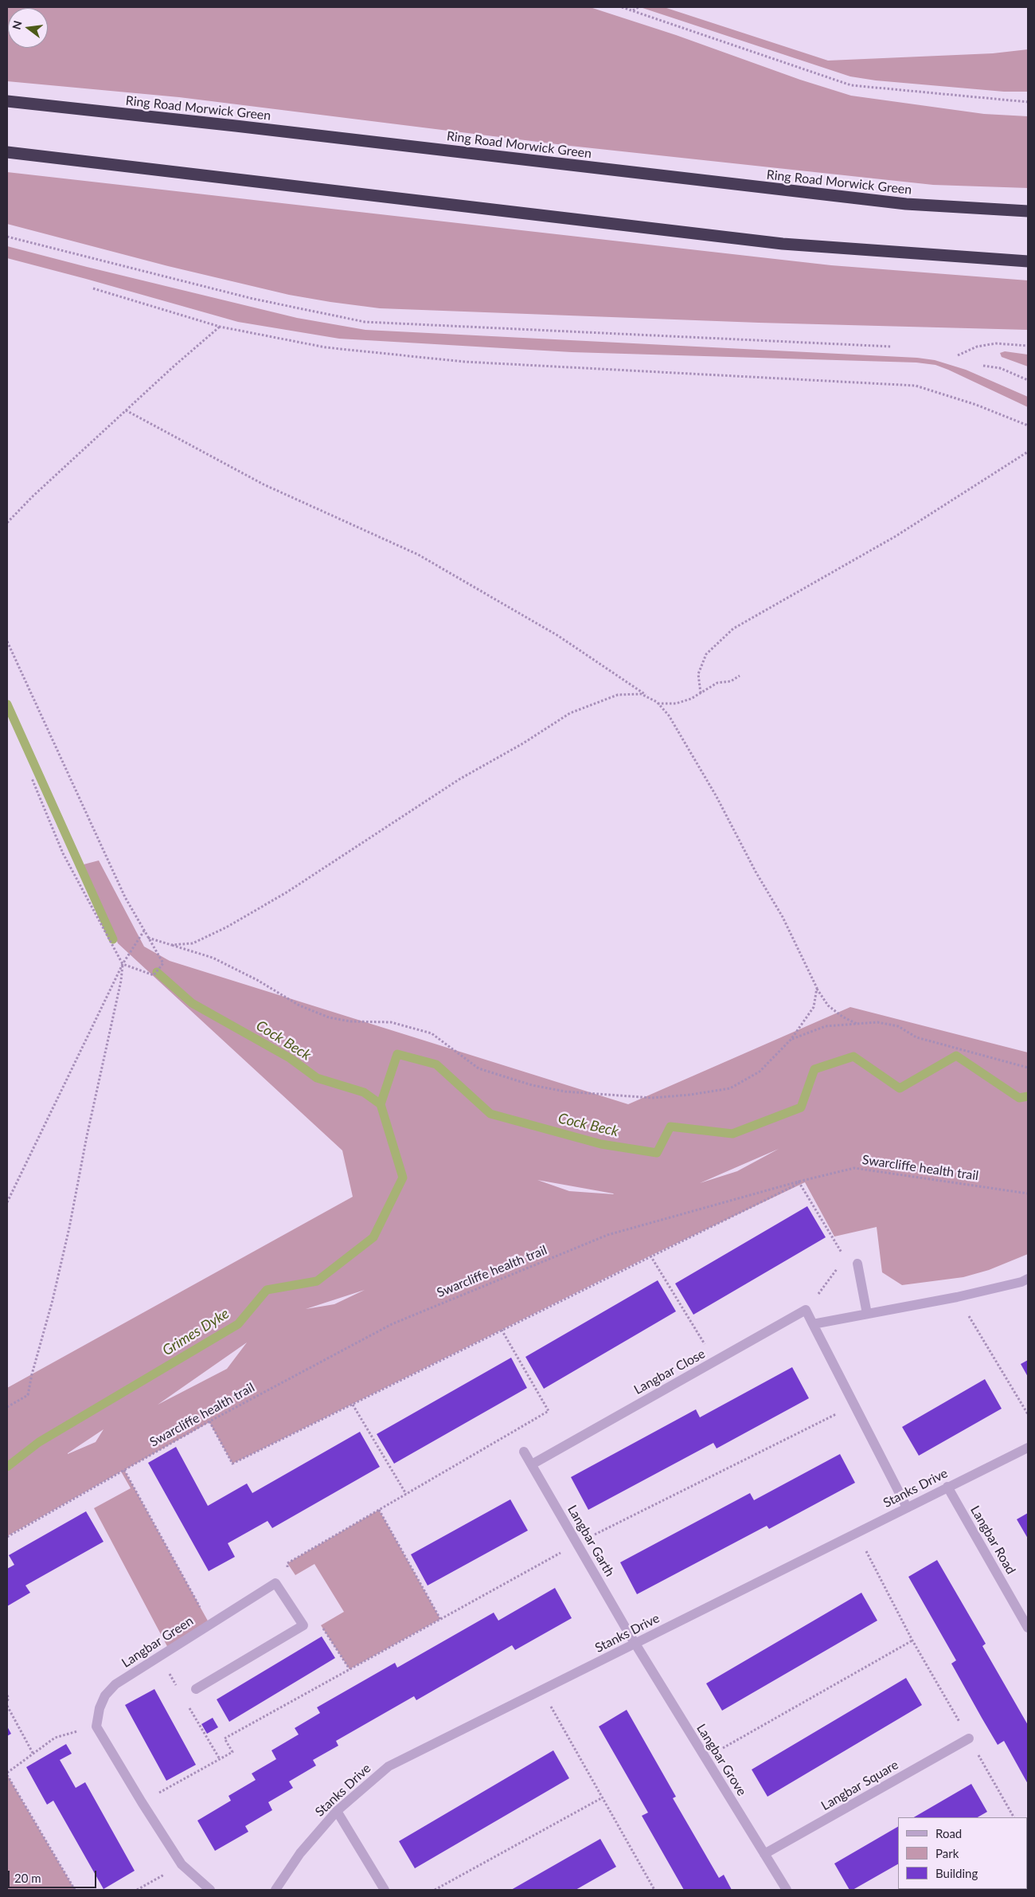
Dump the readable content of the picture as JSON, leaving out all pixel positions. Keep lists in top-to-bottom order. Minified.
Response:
{"streets":{"highway":["Ring Road Morwick Green"],"street":["Langbar Close","Stanks Drive","Langbar Road","Langbar Garth","Langbar Green","Langbar Grove","Langbar Square"],"path":["Swarcliffe health trail"]},"crossings":[["Langbar Close","Langbar Garth"],["Stanks Drive","Langbar Road"],["Stanks Drive","Langbar Garth"],["Stanks Drive","Langbar Grove"],["Langbar Garth","Langbar Grove"],["Langbar Grove","Langbar Square"]],"water":["Cock Beck","Grimes Dyke"],"legend":["Road","Park","Building"],"scale_bar":"20 m","north":"left"}
